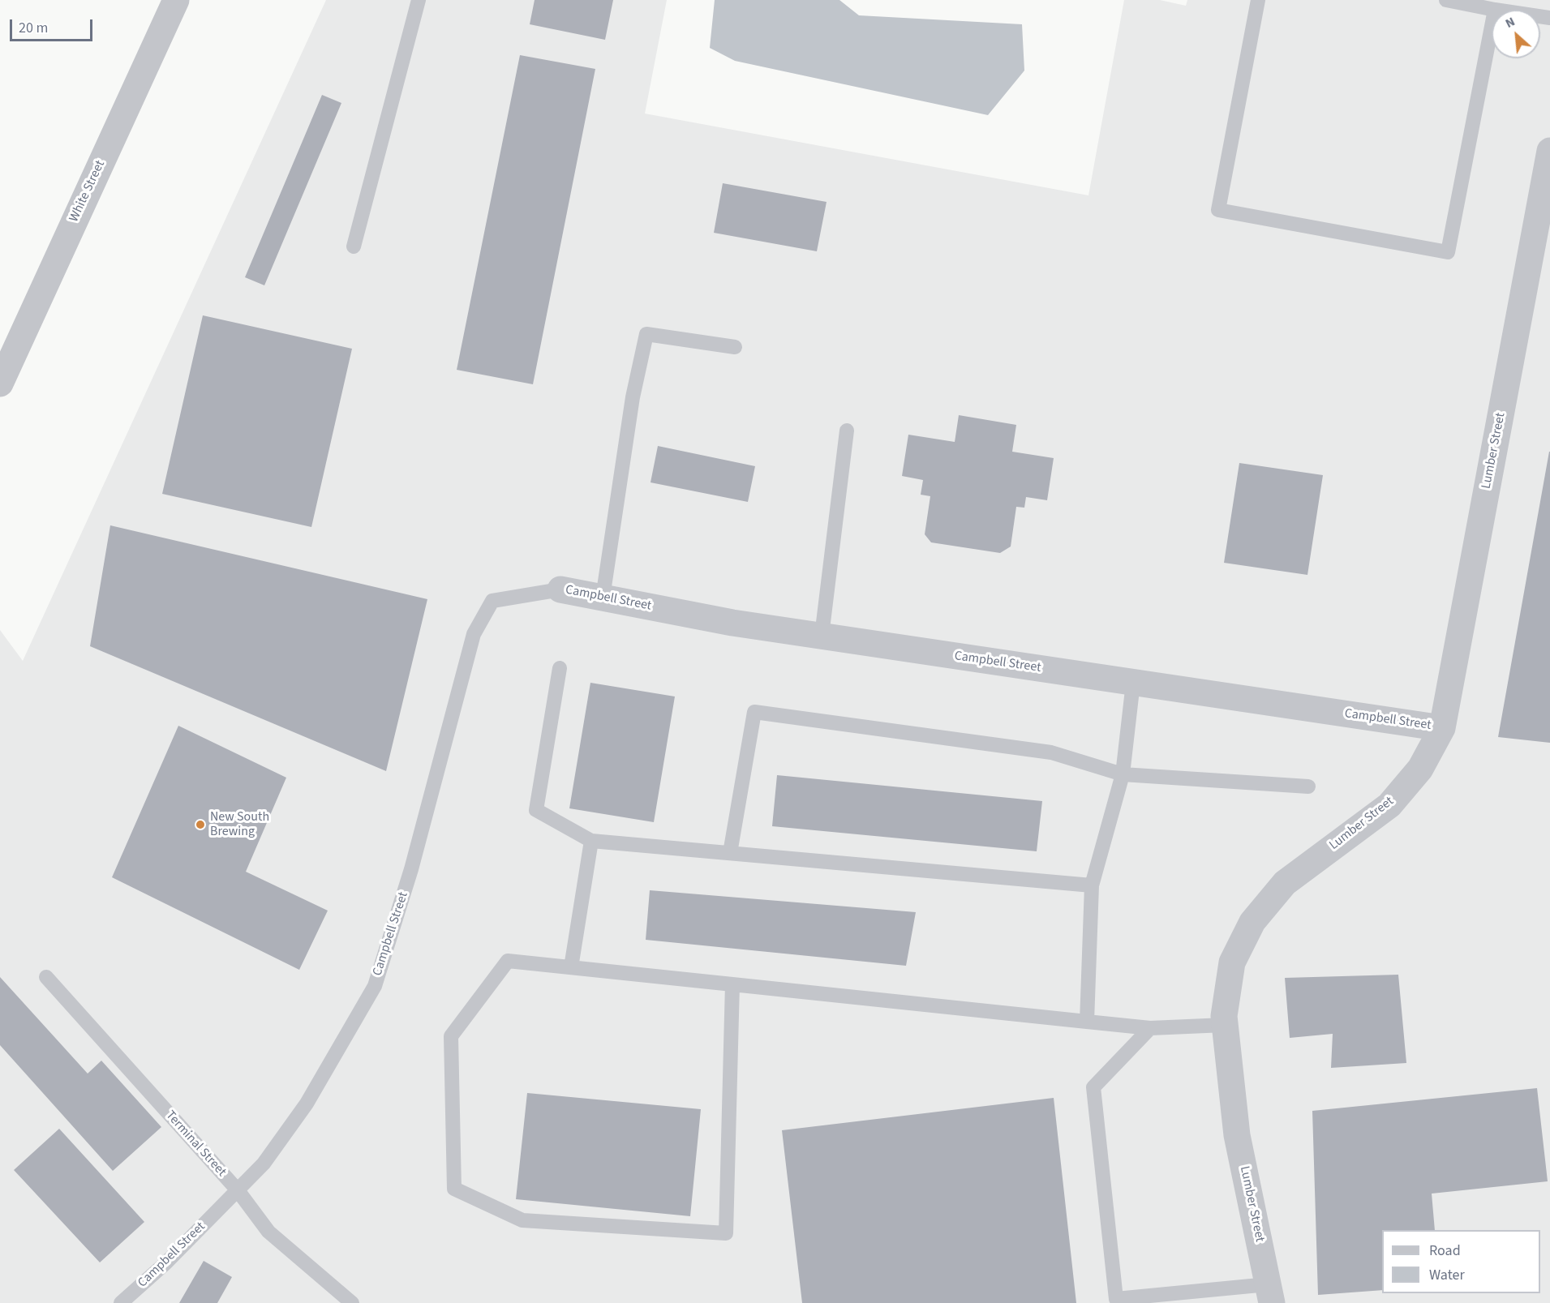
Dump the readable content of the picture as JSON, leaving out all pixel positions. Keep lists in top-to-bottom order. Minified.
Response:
{"streets":{"street":["White Street","Lumber Street","Campbell Street"],"lane":["Terminal Street"]},"crossings":[["Lumber Street","Campbell Street"],["Campbell Street","Terminal Street"]],"places":["New South Brewing"],"legend":["Road","Water"],"scale_bar":"20 m","north":"top left"}
